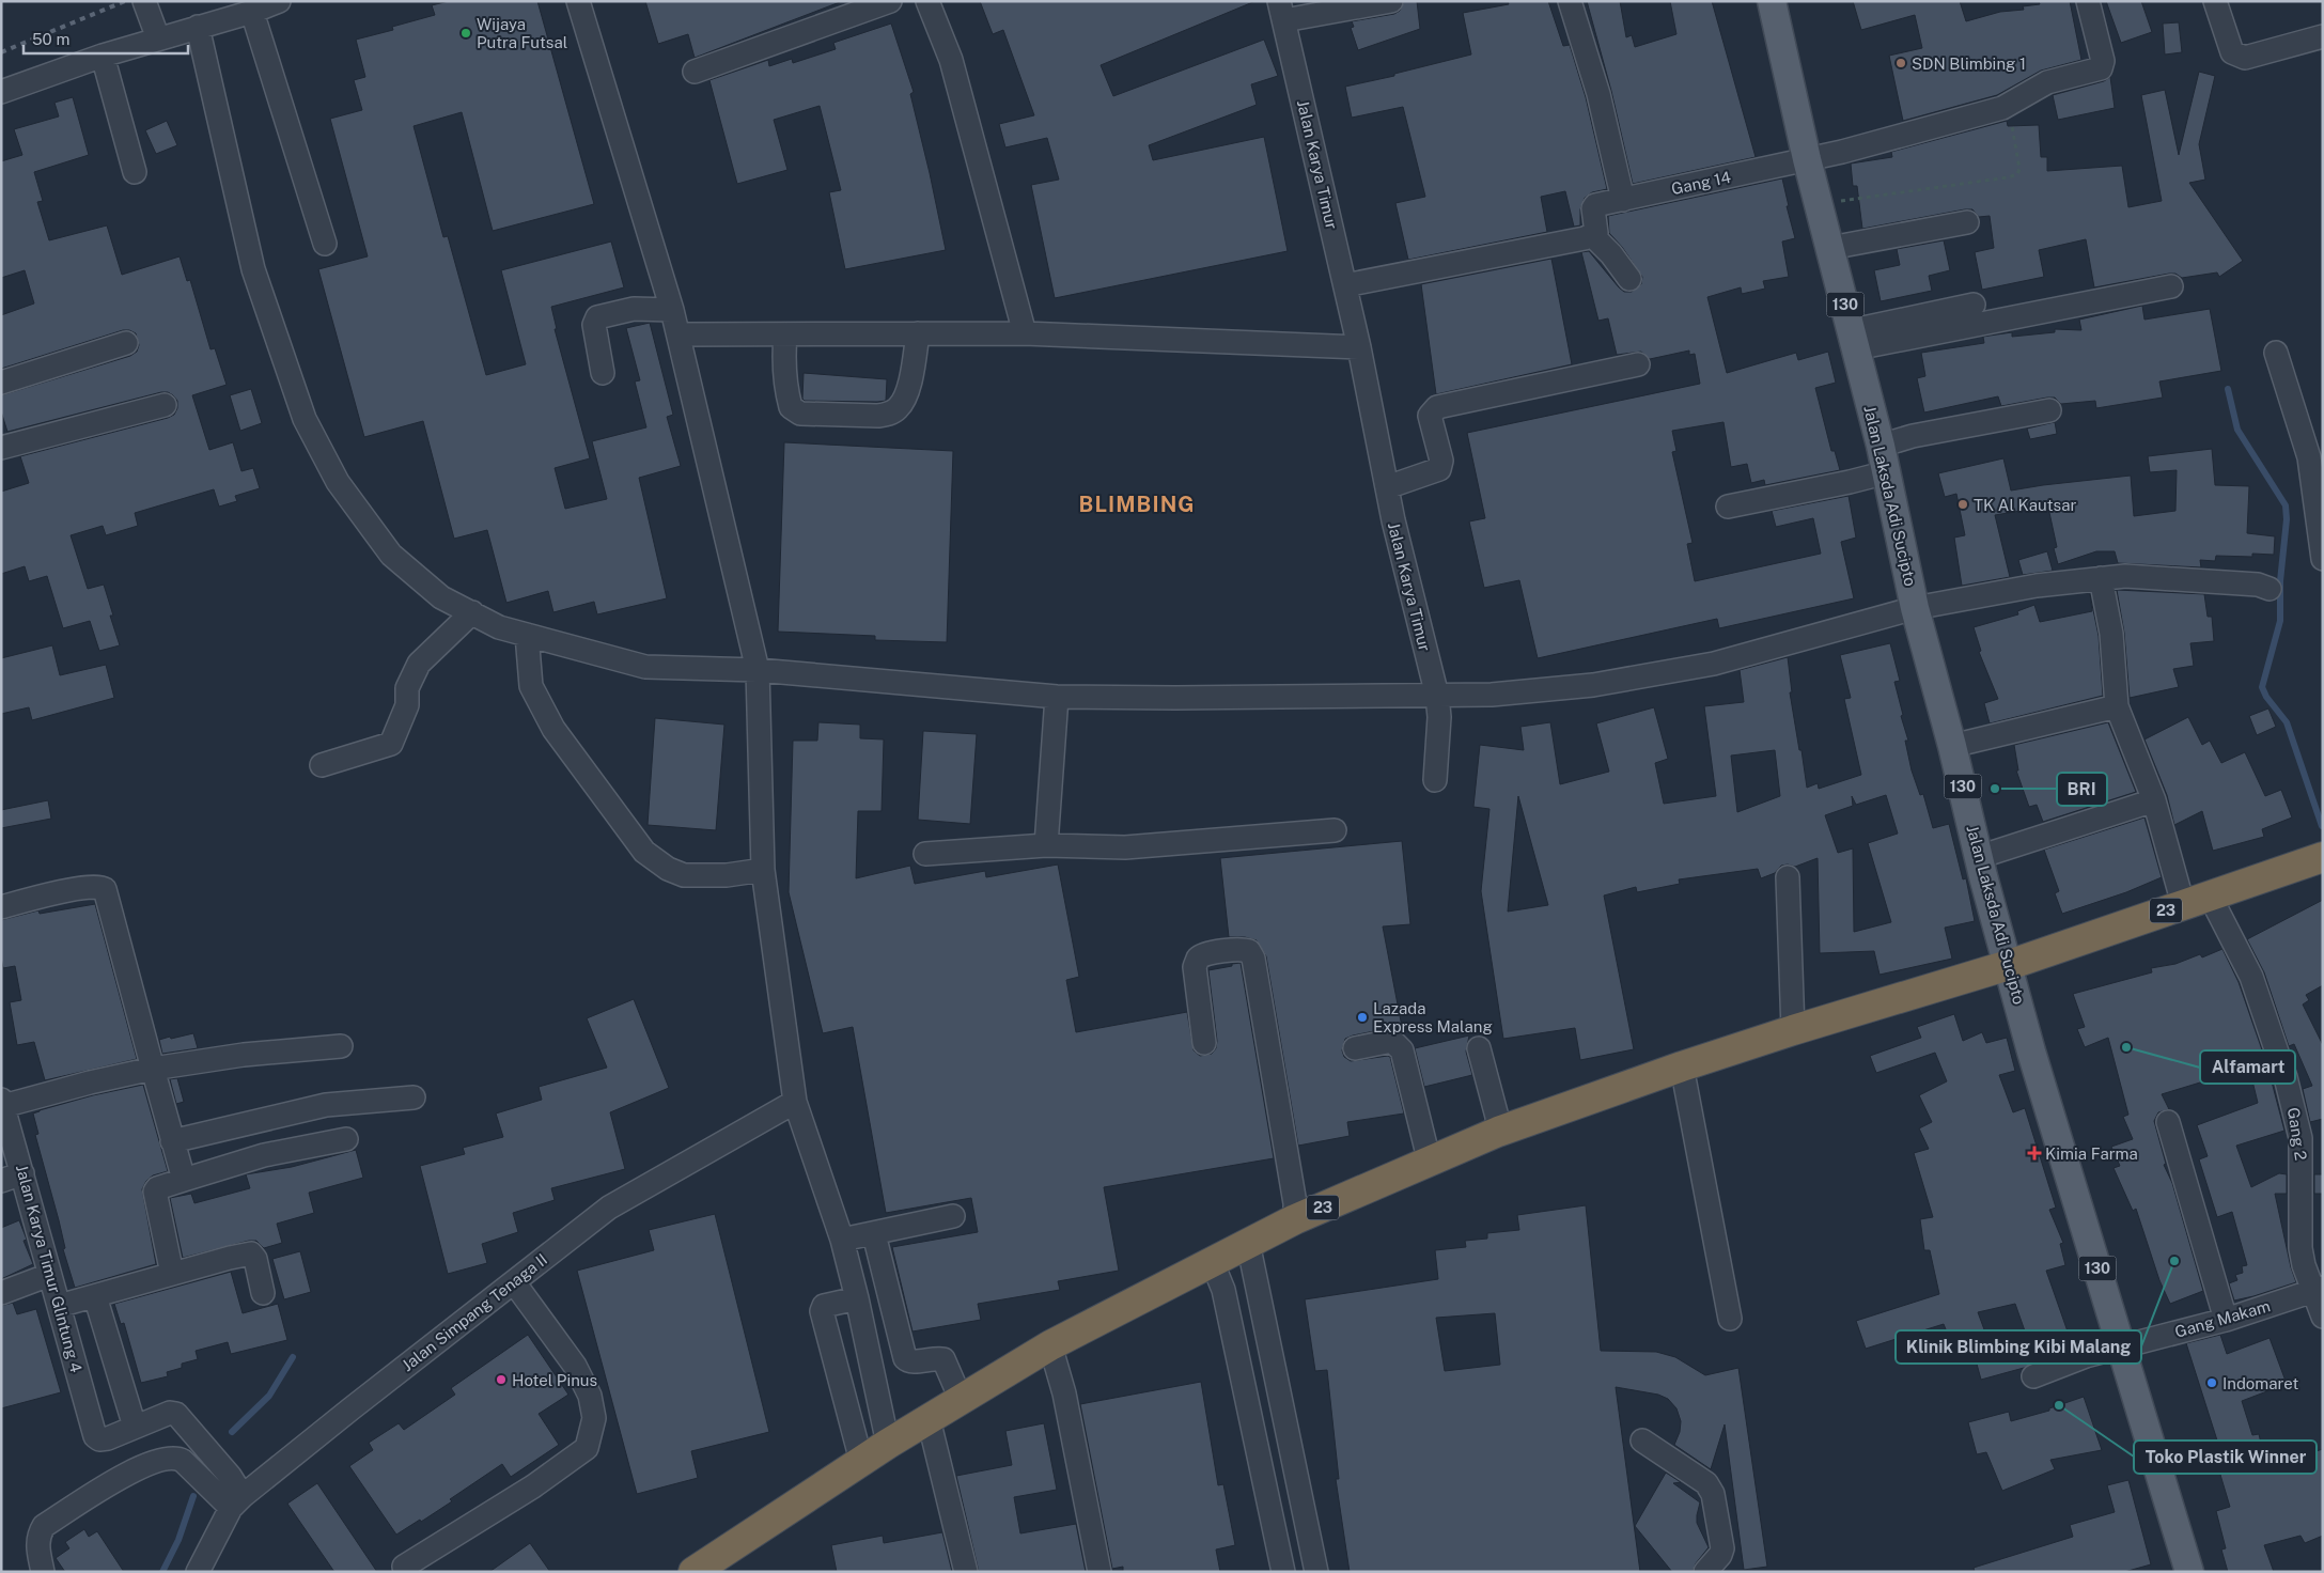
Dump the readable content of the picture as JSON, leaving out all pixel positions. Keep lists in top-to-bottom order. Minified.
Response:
{"streets":{"highway":["23"],"main road":["130","Jalan Laksda Adi Sucipto"],"street":["Jalan Karya Timur","Gang 14","Gang 2","Jalan Karya Timur Glintung 4","Jalan Simpang Tenaga II","Gang Makam"]},"crossings":[["Gang 14","Jalan Laksda Adi Sucipto"],["Jalan Laksda Adi Sucipto","23"],["Jalan Laksda Adi Sucipto","Gang Makam"],["23","Gang 2"],["Gang 2","Gang Makam"]],"districts":["BLIMBING"],"places":{"other":["Wijaya Putra Futsal","SDN Blimbing 1","TK Al Kautsar","BRI","Lazada Express Malang","Alfamart","Klinik Blimbing Kibi Malang","Hotel Pinus","Indomaret","Toko Plastik Winner"],"health":["Kimia Farma"]},"scale_bar":"50 m"}
